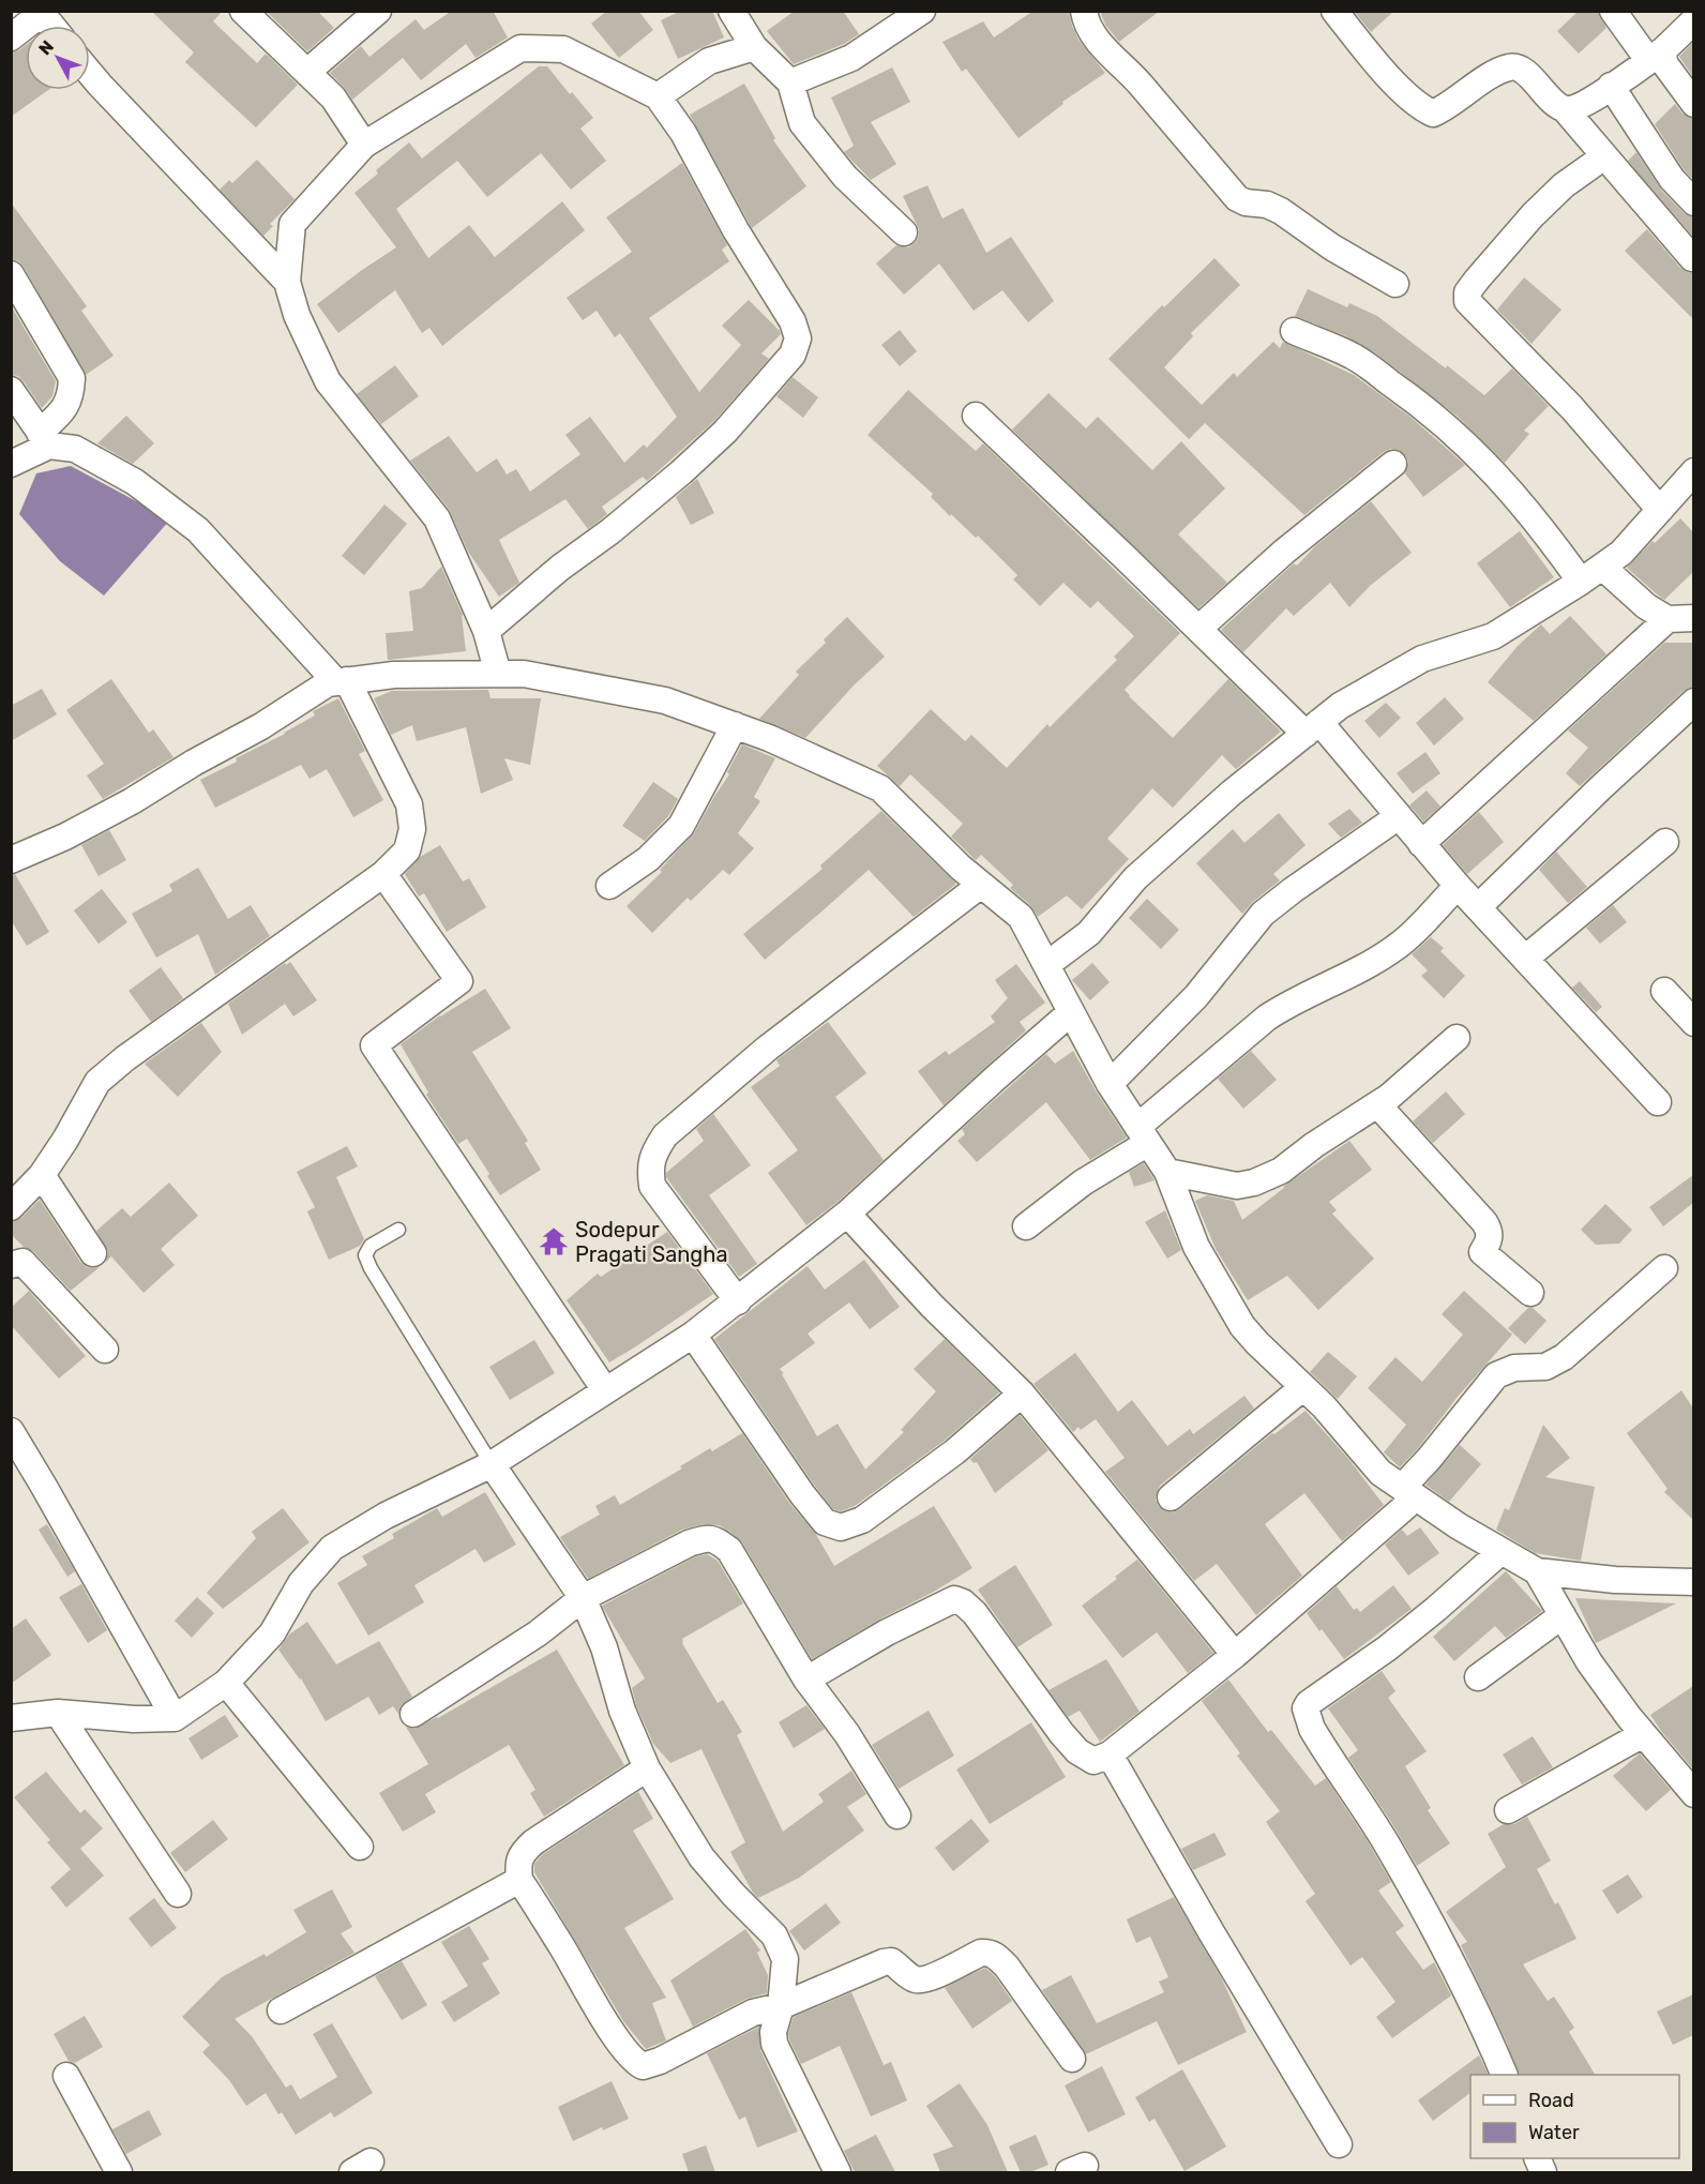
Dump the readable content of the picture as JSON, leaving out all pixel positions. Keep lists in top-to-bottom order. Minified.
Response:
{"places":{"temple":["Sodepur Pragati Sangha"]},"legend":["Road","Water"],"north":"top left"}
